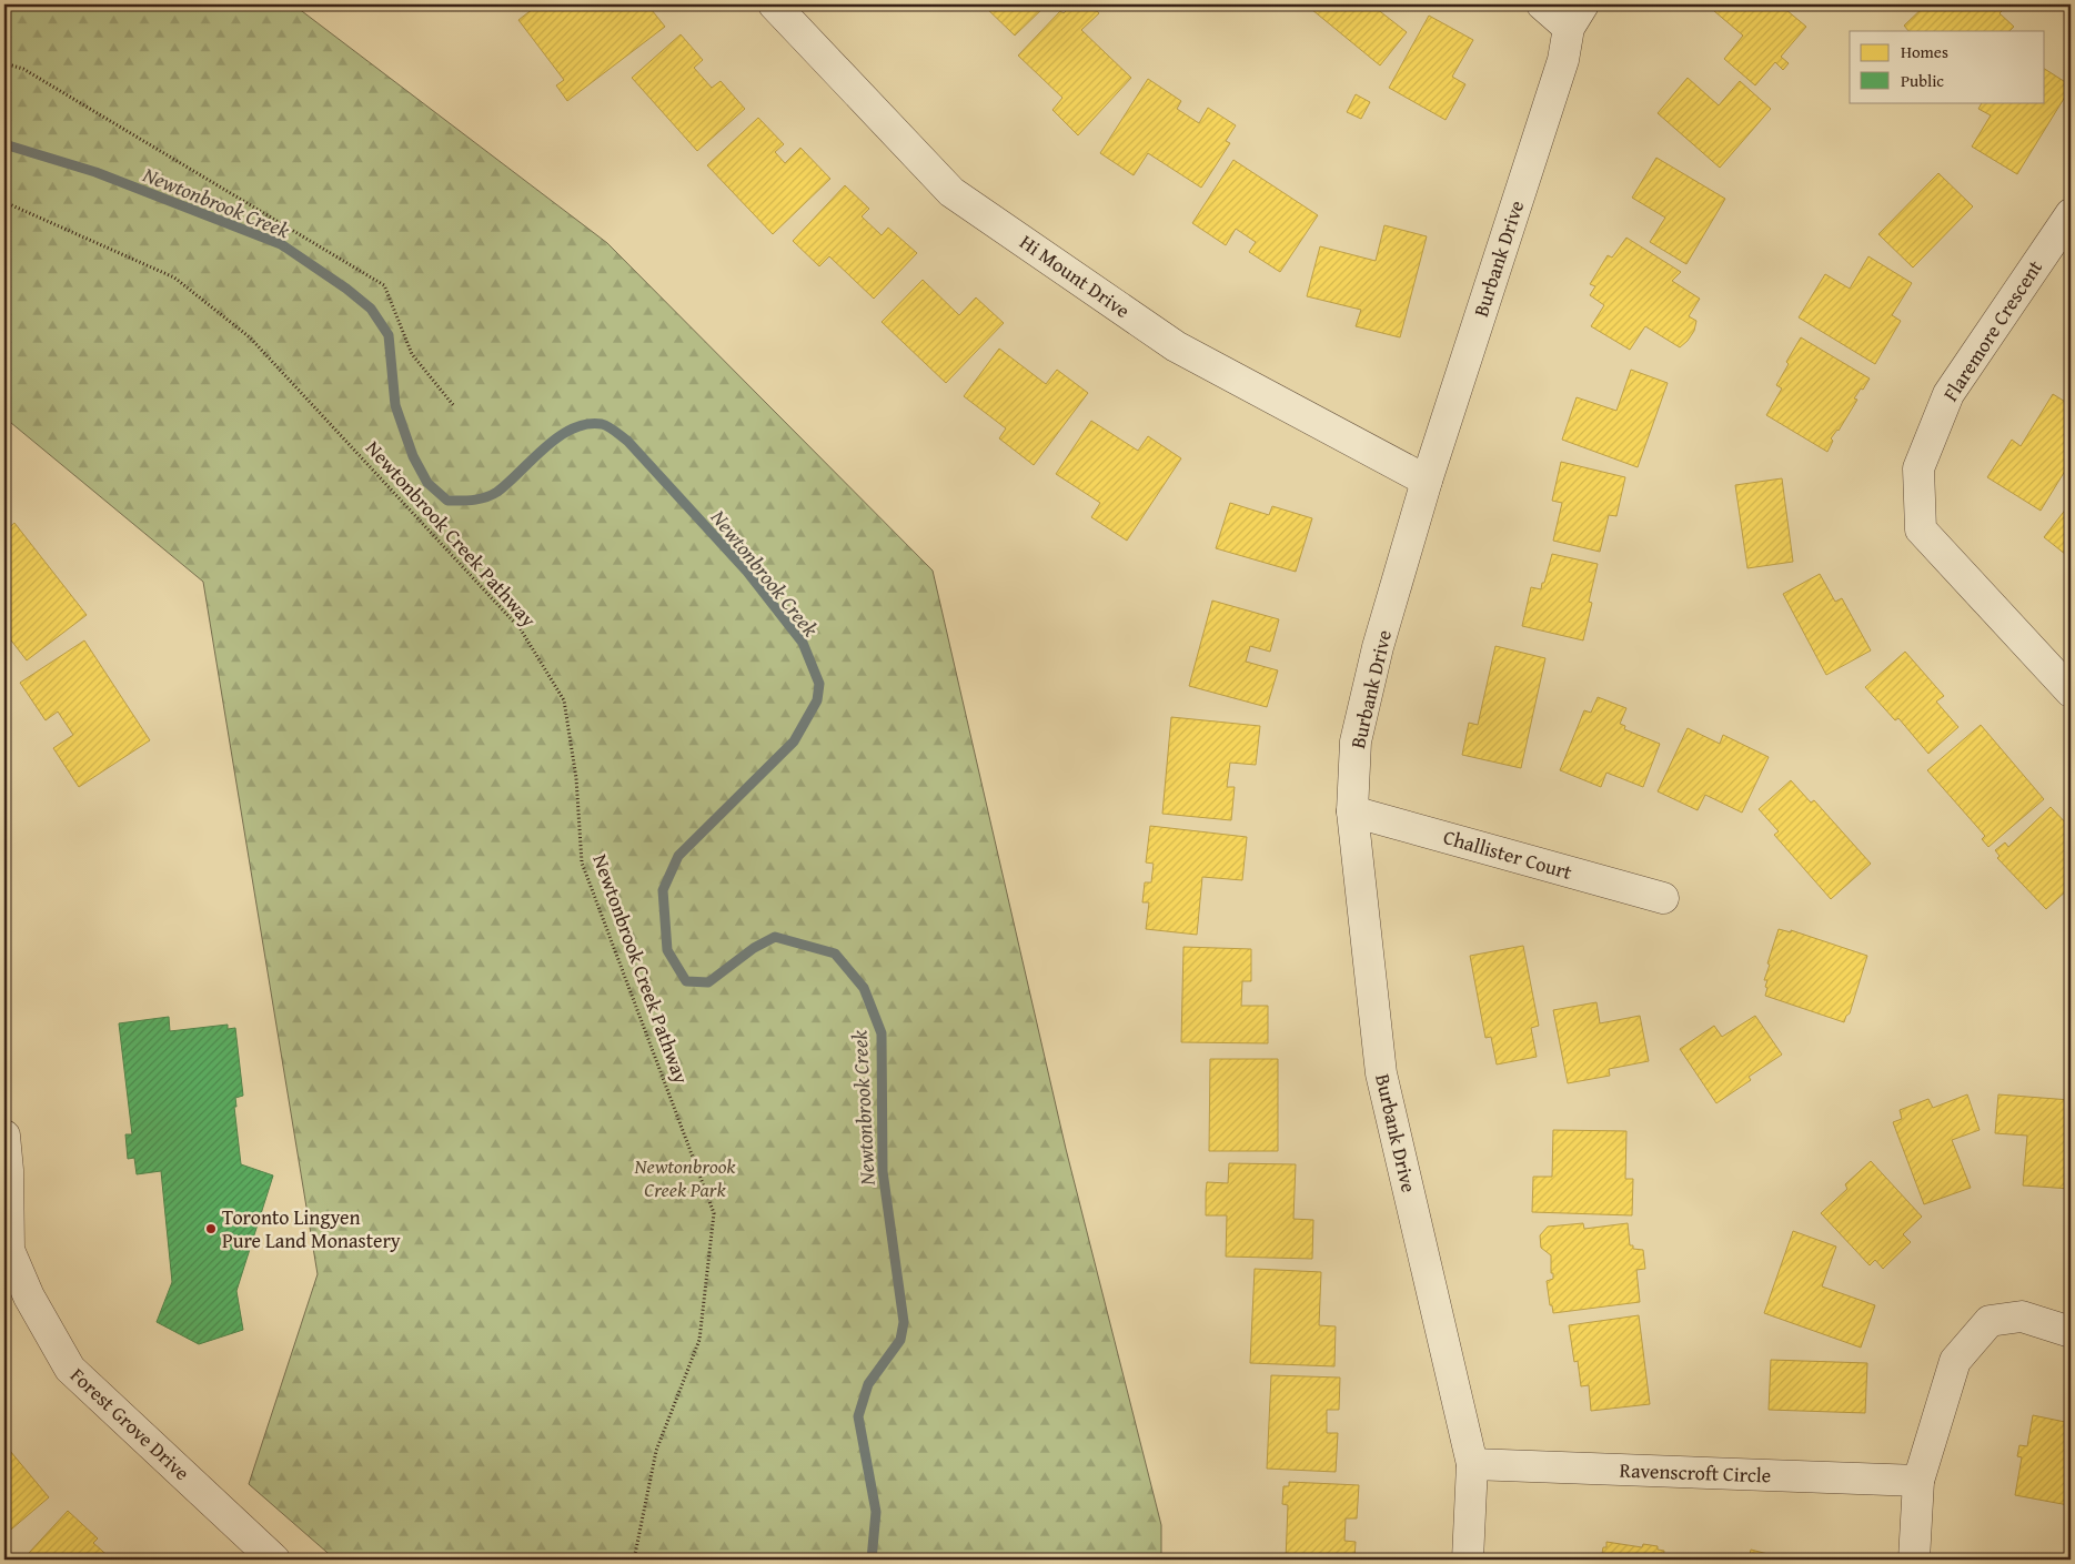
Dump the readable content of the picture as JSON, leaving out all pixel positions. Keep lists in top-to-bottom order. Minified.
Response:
{"streets":{"street":["Burbank Drive","Hi Mount Drive","Flaremore Crescent","Challister Court","Forest Grove Drive","Ravenscroft Circle"],"path":["Newtonbrook Creek Pathway"]},"crossings":[["Burbank Drive","Hi Mount Drive"],["Burbank Drive","Challister Court"],["Burbank Drive","Ravenscroft Circle"]],"water":["Newtonbrook Creek"],"parks":["Newtonbrook Creek Park"],"places":["Toronto Lingyen Pure Land Monastery"],"legend":["Homes","Public"]}
